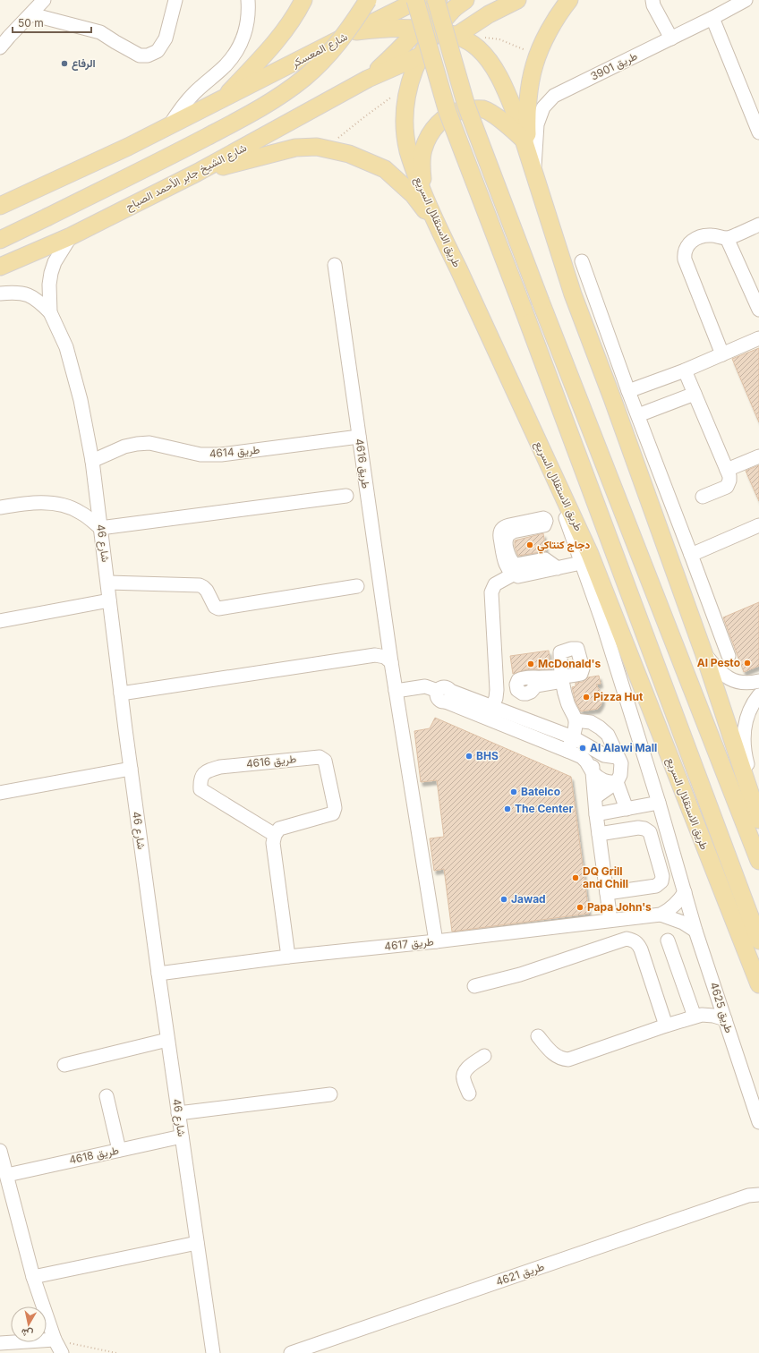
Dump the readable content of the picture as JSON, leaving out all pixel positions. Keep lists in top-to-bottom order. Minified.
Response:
{"streets":{"main road":["شارع المعسكر","شارع الشيخ جابر الأحمد الصباح","طريق الاستقلال السريع"],"street":["طريق 3901","طريق 4614","طريق 4616","شارع 46","طريق 4617","طريق 4625","طريق 4618","طريق 4621"]},"crossings":[["شارع الشيخ جابر الأحمد الصباح","شارع 46"],["طريق الاستقلال السريع","طريق 4625"],["طريق 4614","طريق 4616"],["طريق 4614","شارع 46"],["طريق 4616","طريق 4617"],["شارع 46","طريق 4617"],["شارع 46","طريق 4618"],["طريق 4617","طريق 4625"]],"places":["الرفاع","دجاج كنتاكي","Al Pesto","McDonald's","Pizza Hut","Al Alawi Mall","BHS","Batelco","The Center","DQ Grill and Chill","Jawad","Papa John's"],"scale_bar":"50 m","north":"bottom"}
